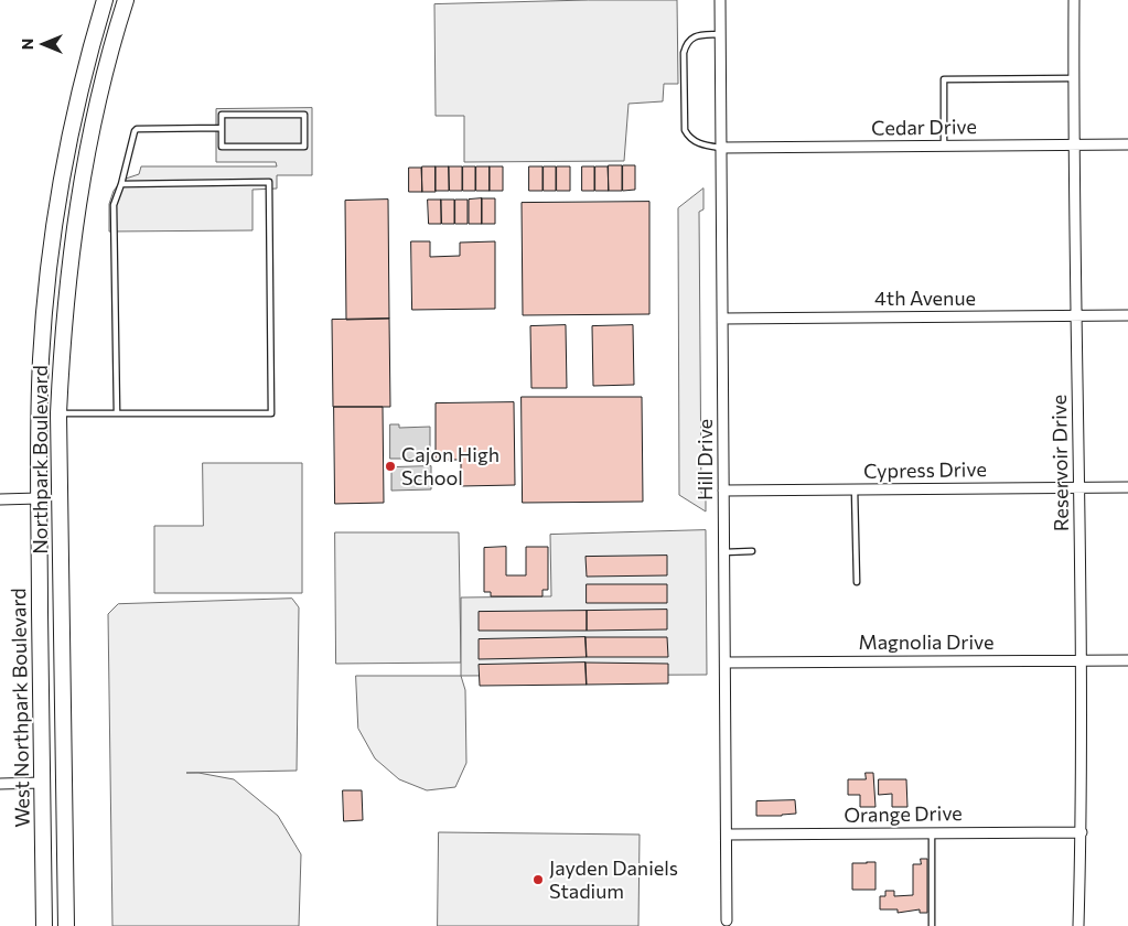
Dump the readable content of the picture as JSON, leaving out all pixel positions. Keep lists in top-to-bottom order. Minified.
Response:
{"streets":{"main road":["Northpark Boulevard","West Northpark Boulevard"],"street":["Cedar Drive","4th Avenue","Hill Drive","Reservoir Drive","Cypress Drive","Magnolia Drive","Orange Drive"]},"crossings":[["Cedar Drive","Hill Drive"],["Cedar Drive","Reservoir Drive"],["4th Avenue","Hill Drive"],["4th Avenue","Reservoir Drive"],["Hill Drive","Cypress Drive"],["Hill Drive","Magnolia Drive"],["Hill Drive","Orange Drive"],["Reservoir Drive","Cypress Drive"],["Reservoir Drive","Magnolia Drive"],["Reservoir Drive","Orange Drive"]],"places":["Cajon High School","Jayden Daniels Stadium"],"north":"left"}
